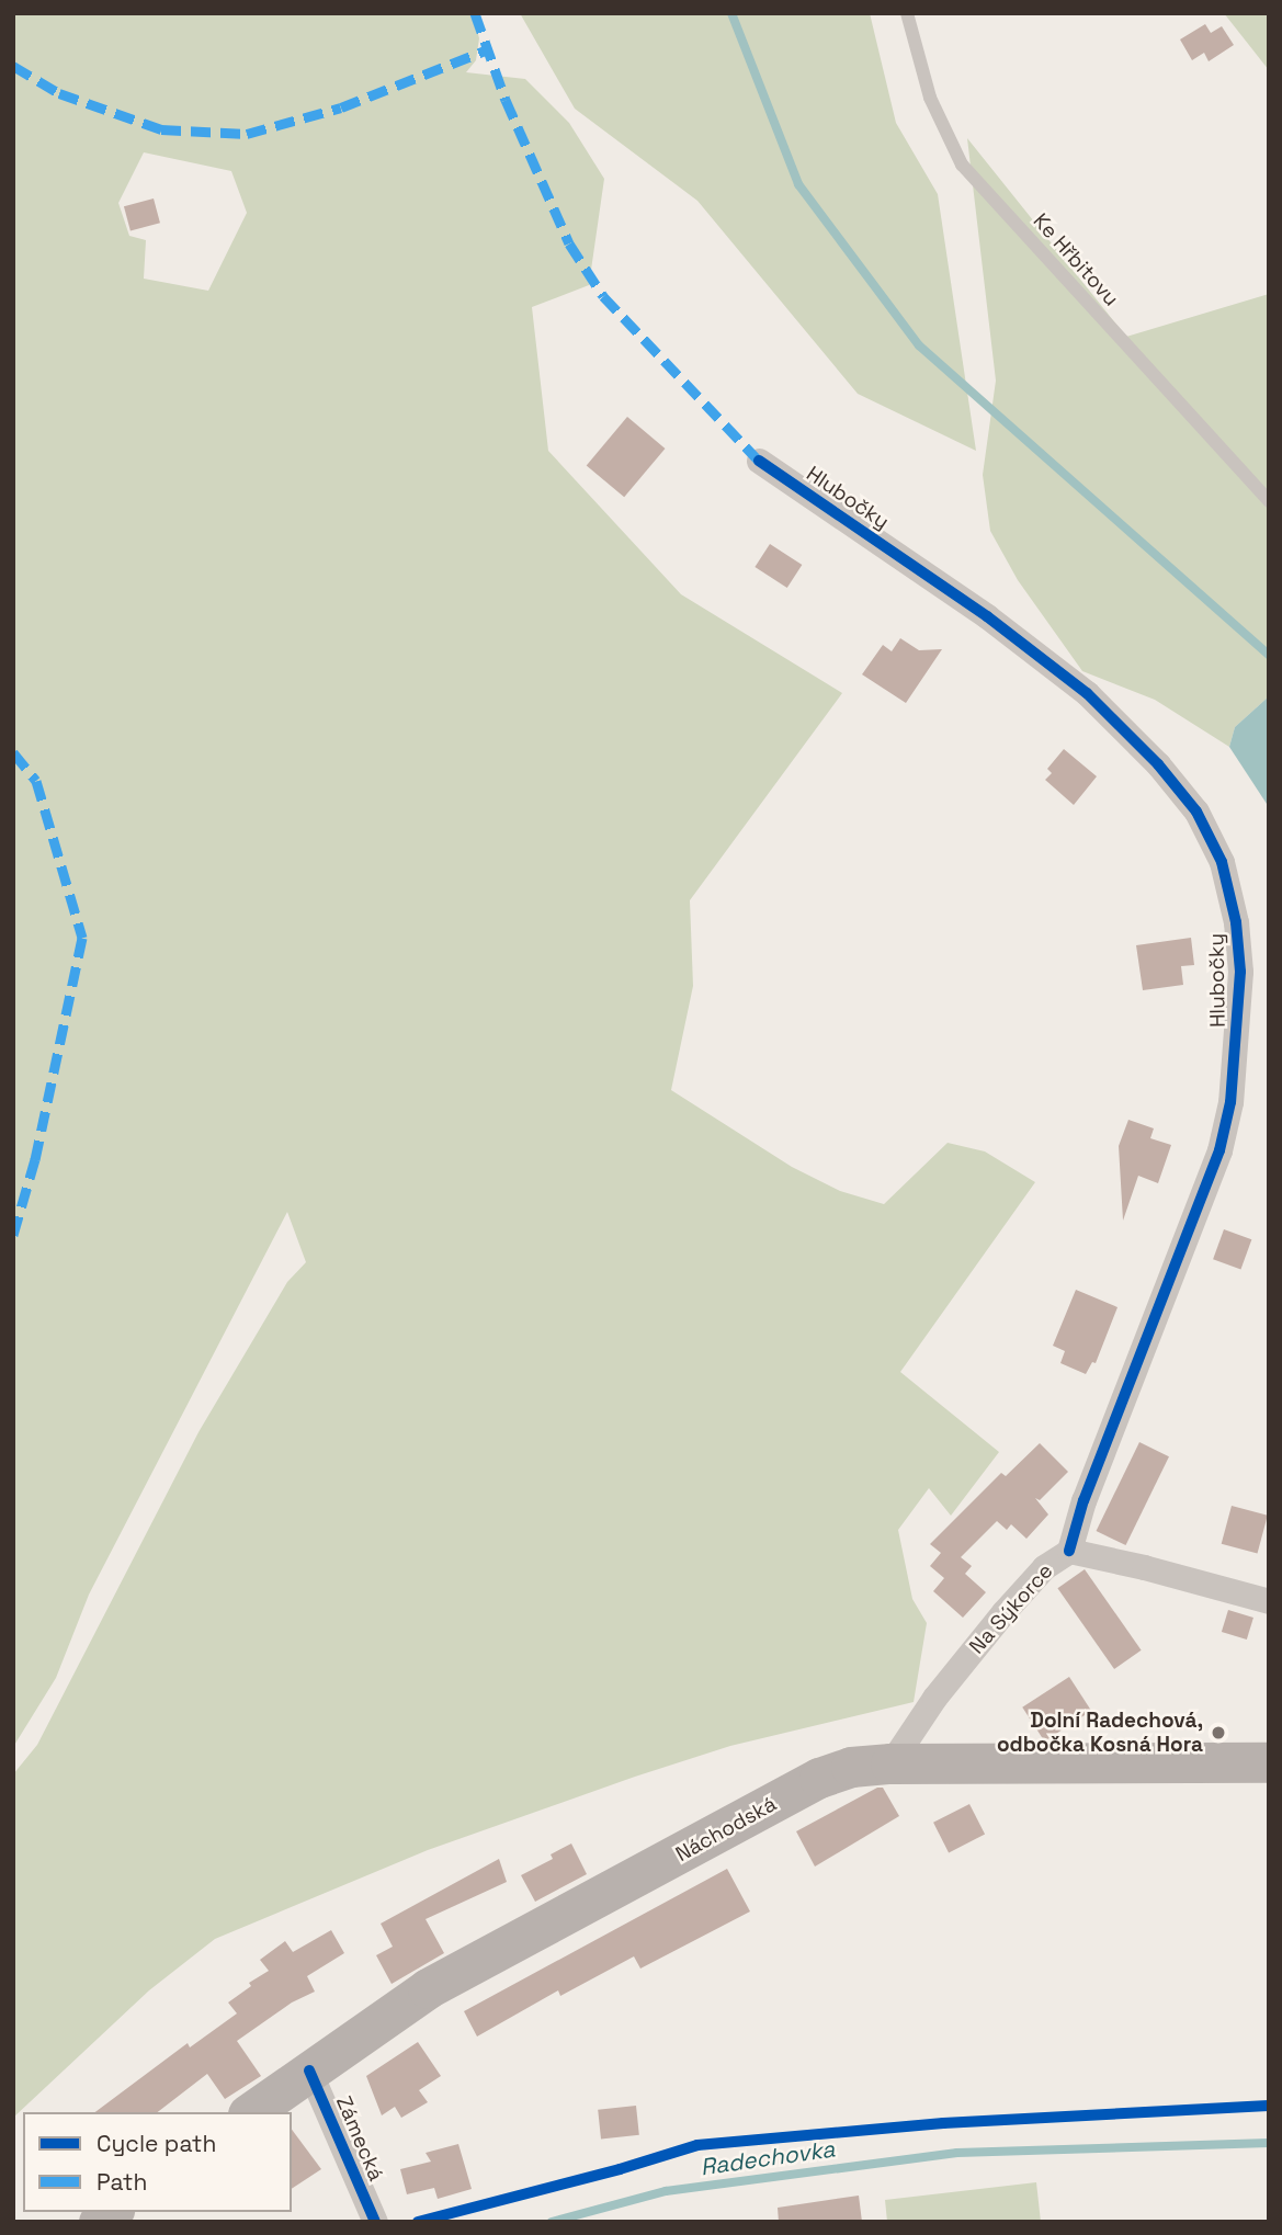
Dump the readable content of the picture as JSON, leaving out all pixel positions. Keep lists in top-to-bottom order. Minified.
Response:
{"streets":{"main road":["Náchodská"],"street":["Hlubočky","Na Sýkorce","Zámecká"],"lane":["Ke Hřbitovu"]},"crossings":[["Hlubočky","Na Sýkorce"],["Na Sýkorce","Náchodská"],["Náchodská","Zámecká"]],"water":["Radechovka"],"places":["Dolní Radechová, odbočka Kosná Hora"],"legend":["Cycle path","Path"]}
